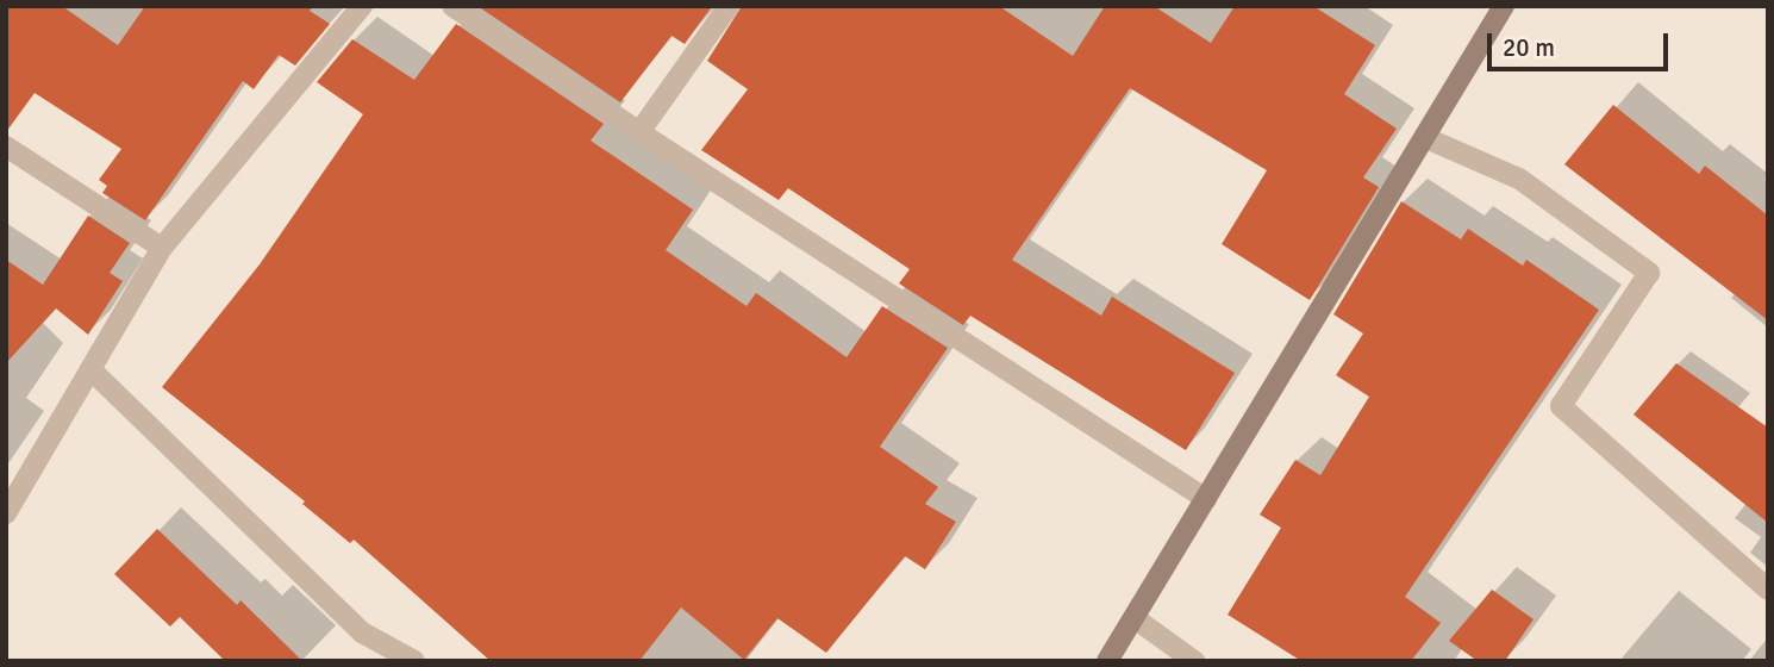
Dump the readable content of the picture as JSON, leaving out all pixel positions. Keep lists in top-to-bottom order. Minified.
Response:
{"scale_bar":"20 m"}
